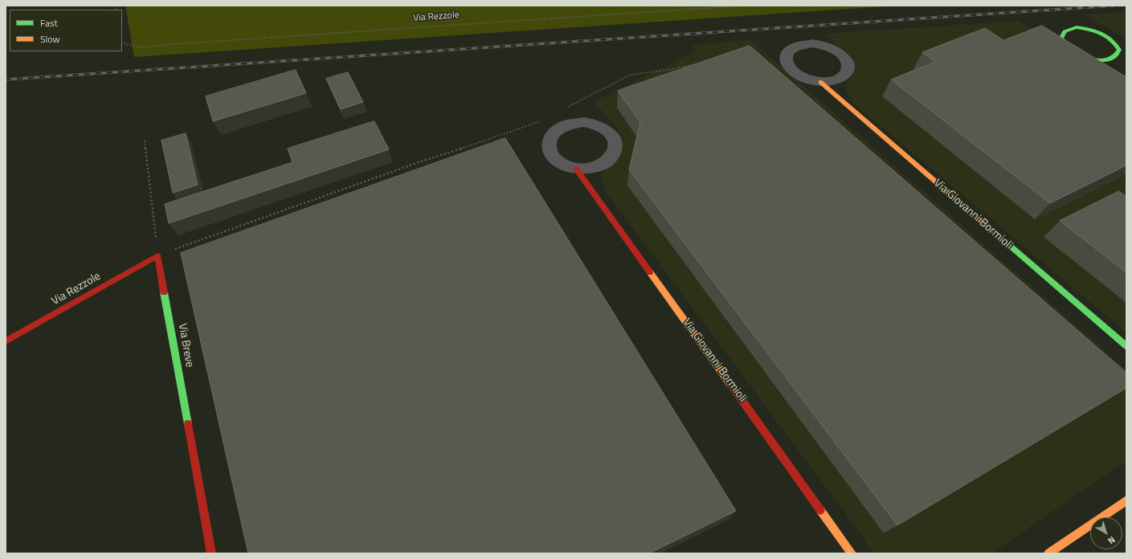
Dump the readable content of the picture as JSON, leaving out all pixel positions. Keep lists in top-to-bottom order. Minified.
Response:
{"streets":{"street":["Via Rezzole","Via Giovanni Bormioli","Via Breve"]},"crossings":[["Via Rezzole","Via Breve"]],"legend":["Fast","Slow"],"north":"bottom right"}
